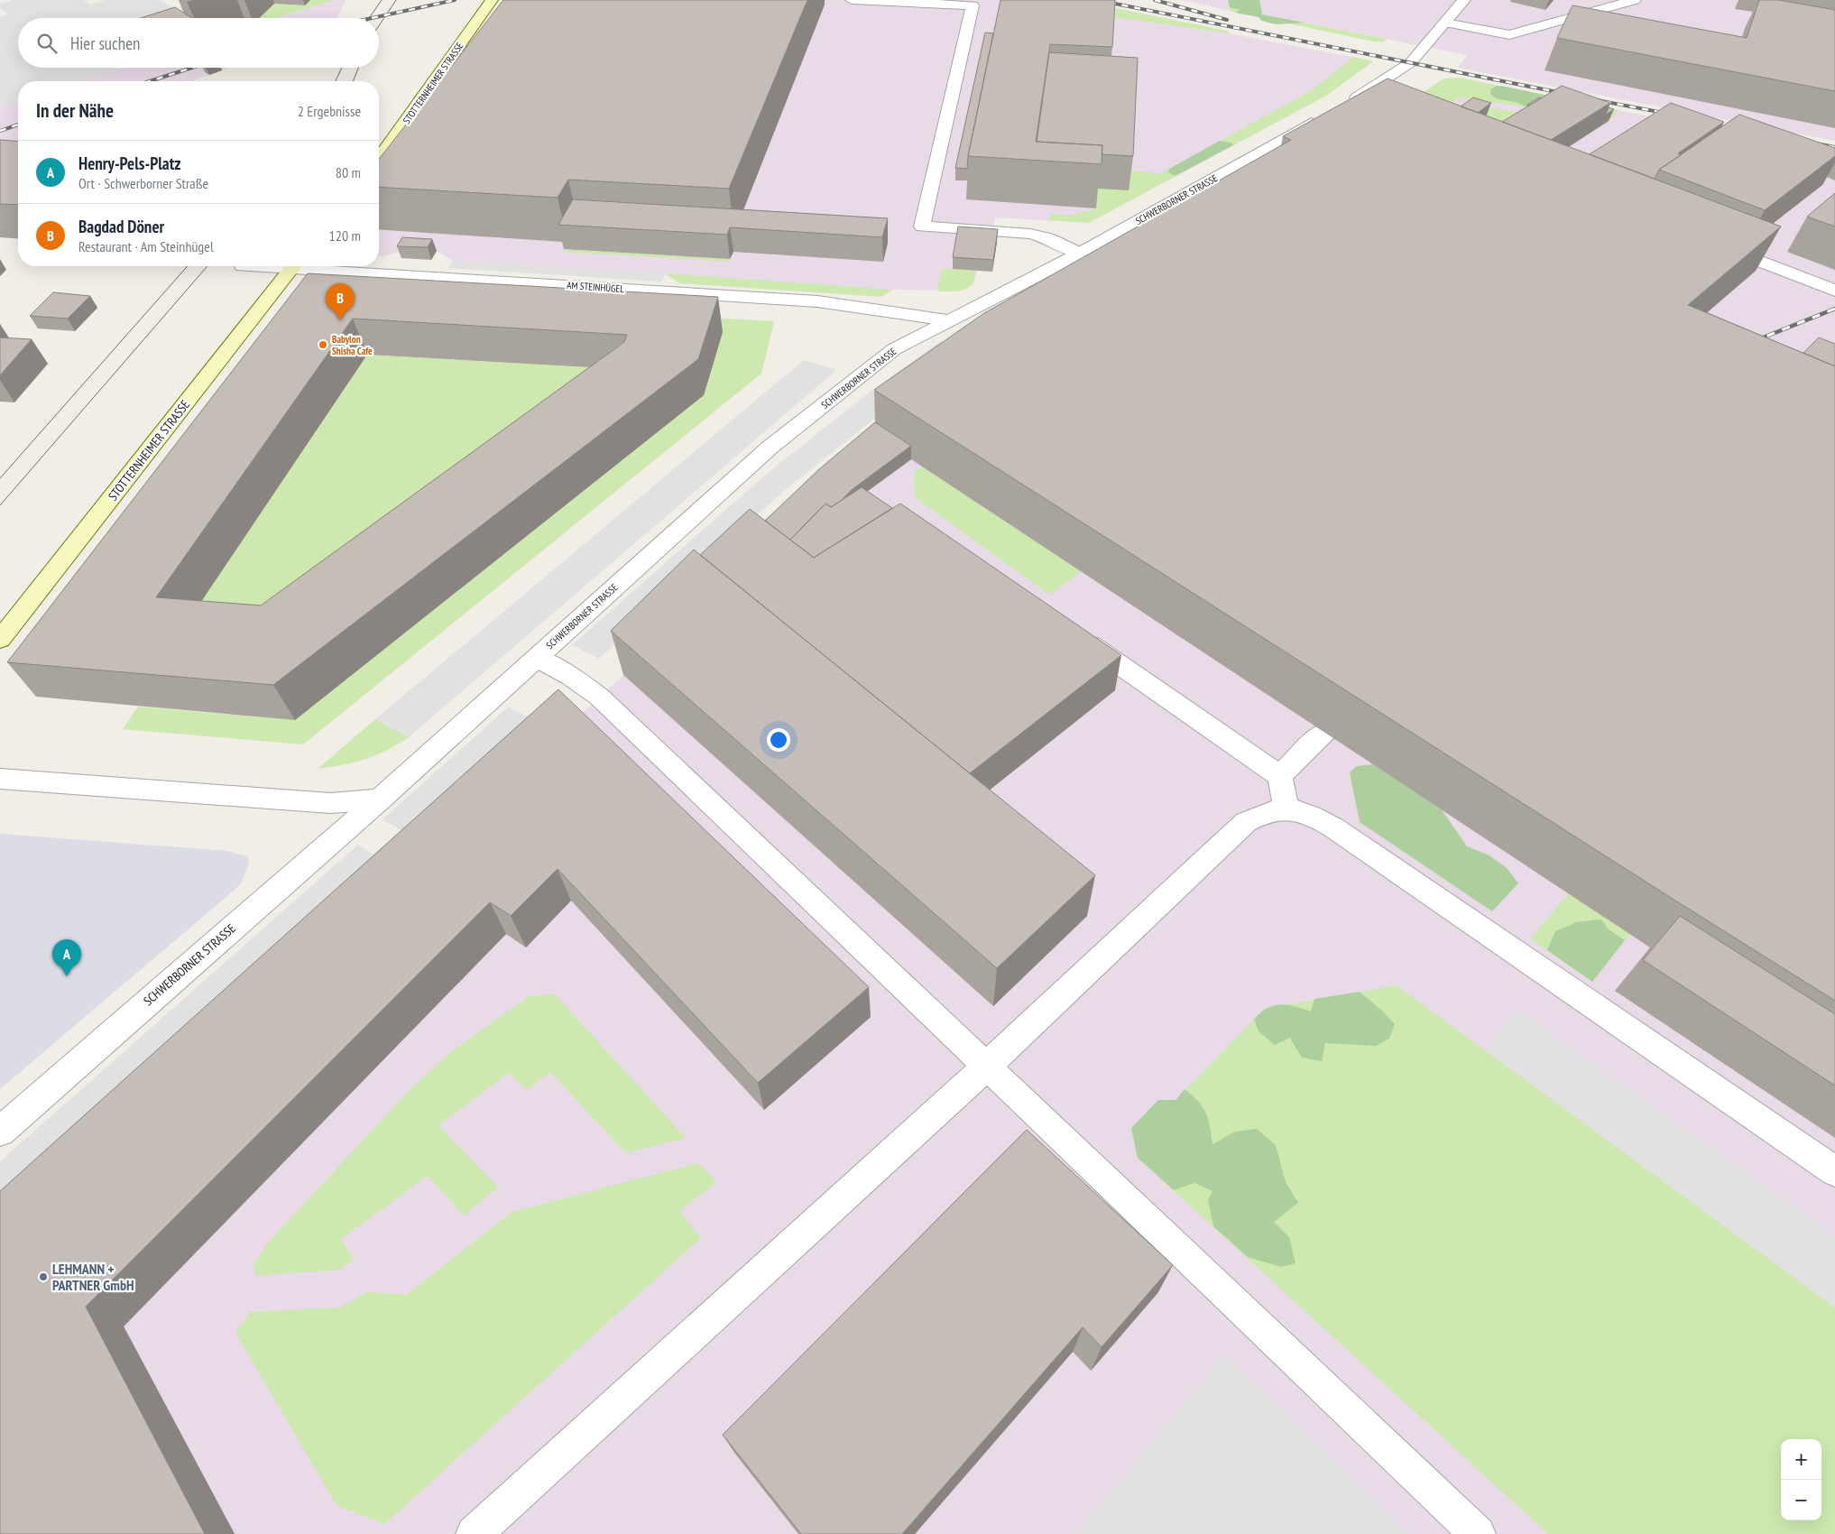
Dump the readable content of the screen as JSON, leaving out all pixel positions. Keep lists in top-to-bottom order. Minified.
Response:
{"streets":{"main road":["STOTTERNHEIMER STRASSE"],"street":["SCHWERBORNER STRASSE","AM STEINHÜGEL"]},"crossings":[["SCHWERBORNER STRASSE","AM STEINHÜGEL"]],"places":["Babylon Shisha Cafe","LEHMANN + PARTNER GmbH"],"page":{"search":"Hier suchen","heading":["In der Nähe","2 Ergebnisse"],"list":[{"mark":"A","name":"Henry-Pels-Platz","note":"Ort · Schwerborner Straße","value":"80 m"},{"mark":"B","name":"Bagdad Döner","note":"Restaurant · Am Steinhügel","value":"120 m"}],"pins":["B","A"],"map_buttons":["+","−"]}}
